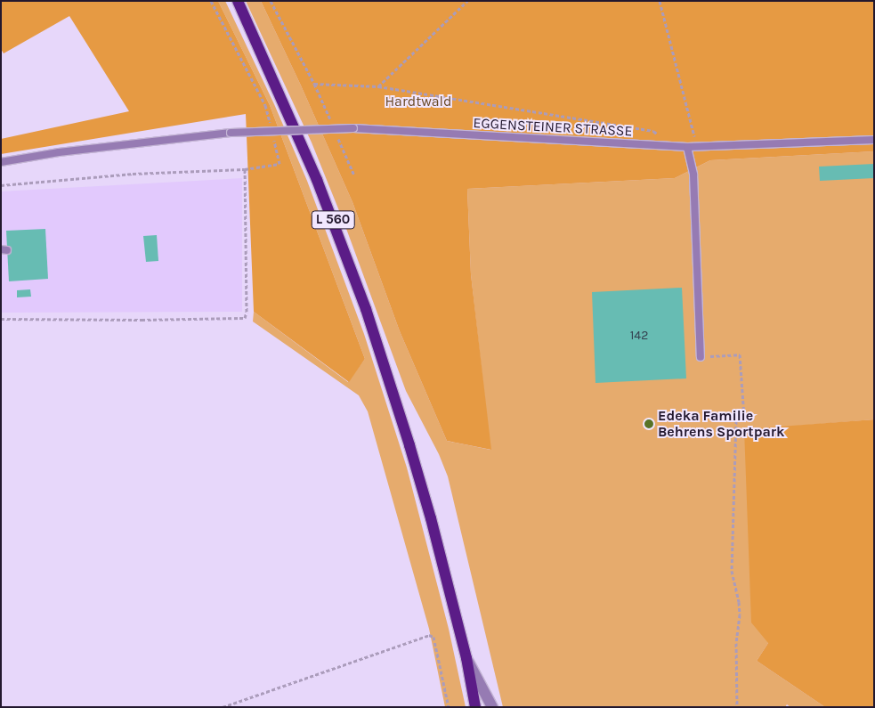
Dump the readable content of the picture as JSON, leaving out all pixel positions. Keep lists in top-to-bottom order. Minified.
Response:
{"streets":{"main road":["L 560"],"lane":["EGGENSTEINER STRASSE"]},"parks":["Hardtwald"],"places":["Edeka Familie Behrens Sportpark"],"house_numbers":["142"]}
